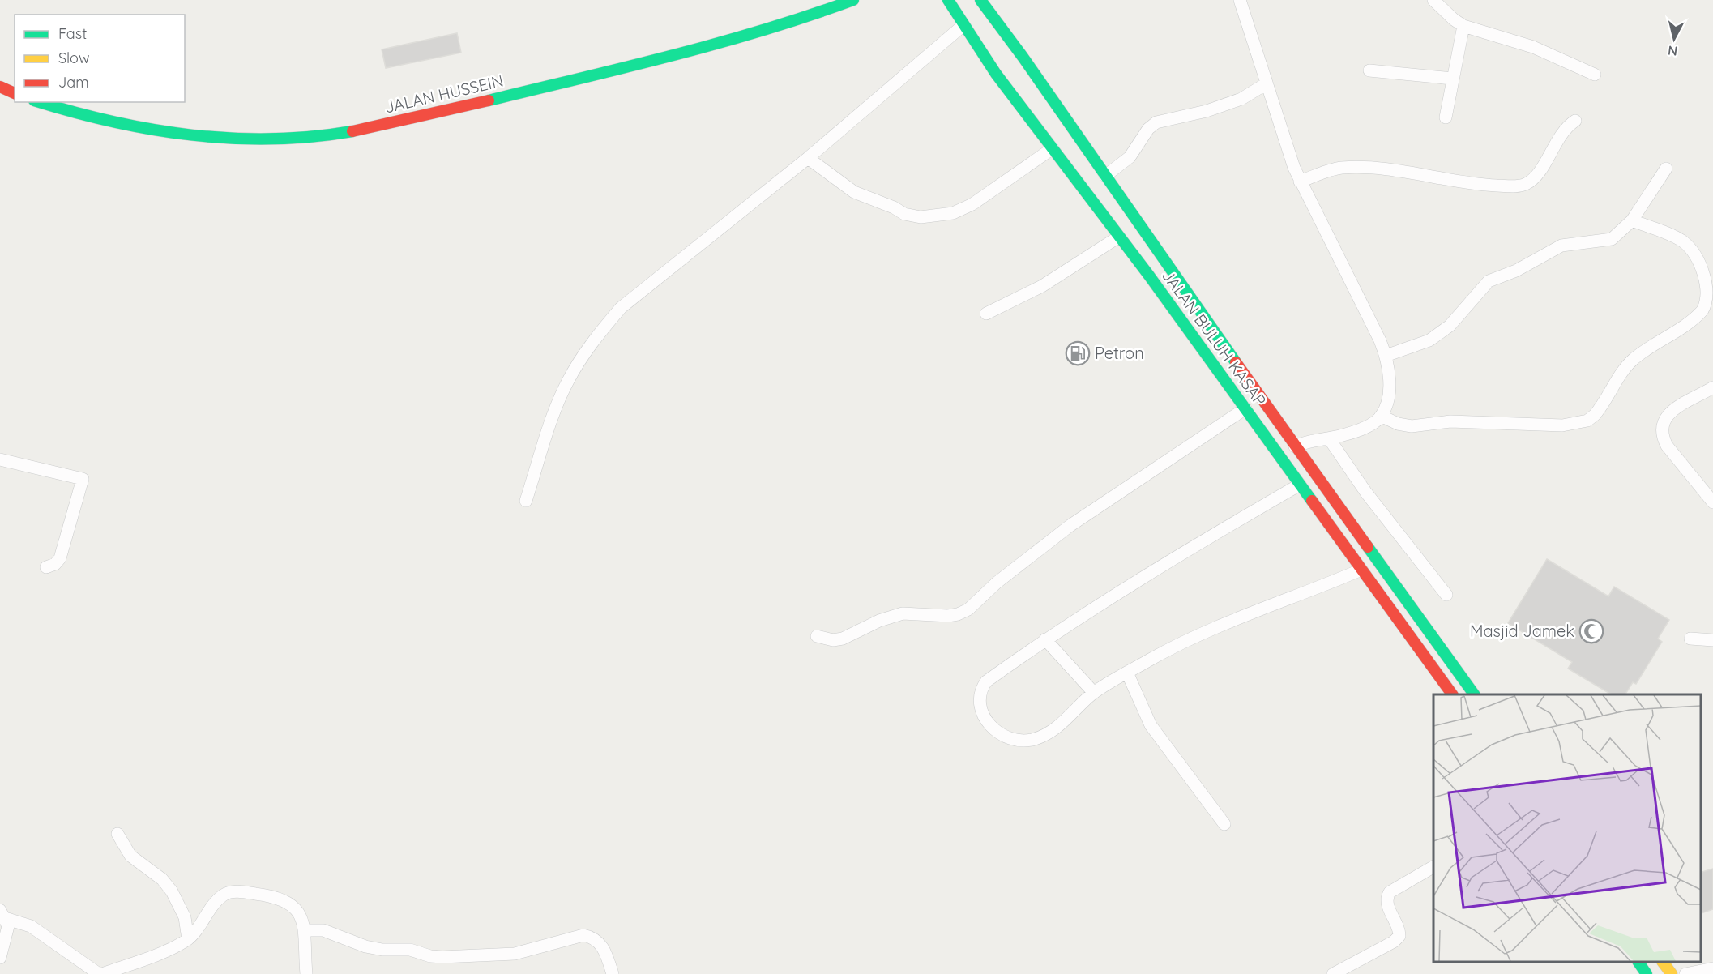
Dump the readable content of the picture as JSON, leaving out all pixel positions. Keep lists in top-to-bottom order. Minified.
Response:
{"streets":{"main road":["JALAN HUSSEIN","JALAN BULUH KASAP"]},"places":{"fuel station":["Petron"],"mosque":["Masjid Jamek"]},"legend":["Fast","Slow","Jam"],"north":"bottom"}
